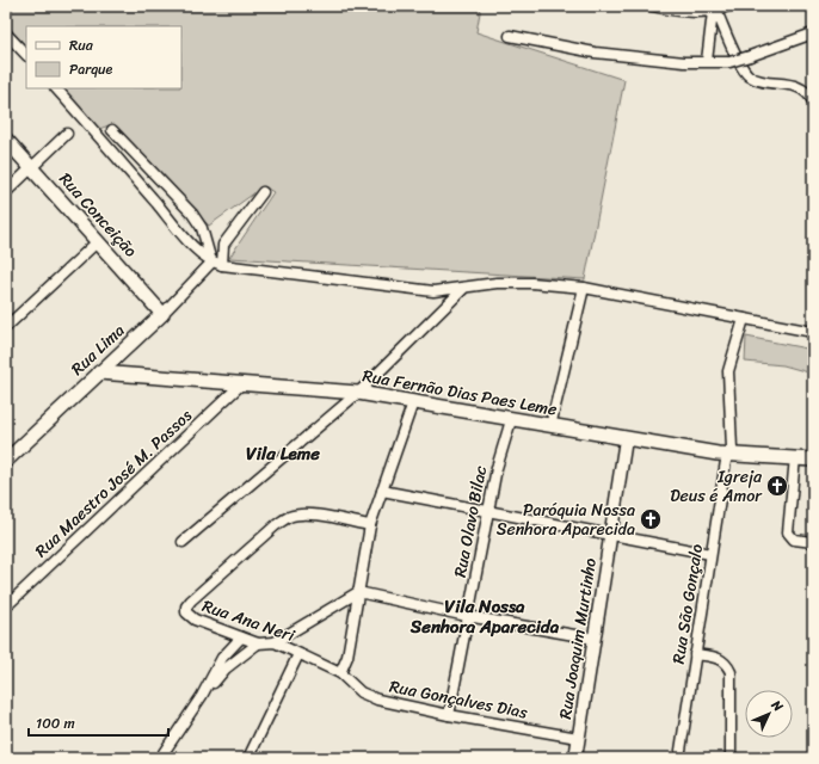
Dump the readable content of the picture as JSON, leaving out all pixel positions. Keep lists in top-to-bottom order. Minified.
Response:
{"streets":{"main road":["Rua Conceição","Rua Lima","Rua Fernão Dias Paes Leme"],"street":["Rua Maestro José M. Passos","Rua Olavo Bilac","Rua São Gonçalo","Rua Ana Neri","Rua Joaquim Murtinho","Rua Gonçalves Dias"]},"crossings":[["Rua Conceição","Rua Lima"],["Rua Lima","Rua Fernão Dias Paes Leme"],["Rua Fernão Dias Paes Leme","Rua Maestro José M. Passos"],["Rua Fernão Dias Paes Leme","Rua Olavo Bilac"],["Rua Fernão Dias Paes Leme","Rua São Gonçalo"],["Rua Fernão Dias Paes Leme","Rua Joaquim Murtinho"],["Rua Olavo Bilac","Rua Gonçalves Dias"],["Rua Ana Neri","Rua Gonçalves Dias"],["Rua Joaquim Murtinho","Rua Gonçalves Dias"]],"districts":["Vila Leme","Vila Nossa Senhora Aparecida"],"places":{"church":["Igreja Deus é Amor","Paróquia Nossa Senhora Aparecida"]},"legend":["Rua","Parque"],"scale_bar":"100 m","north":"top right"}
